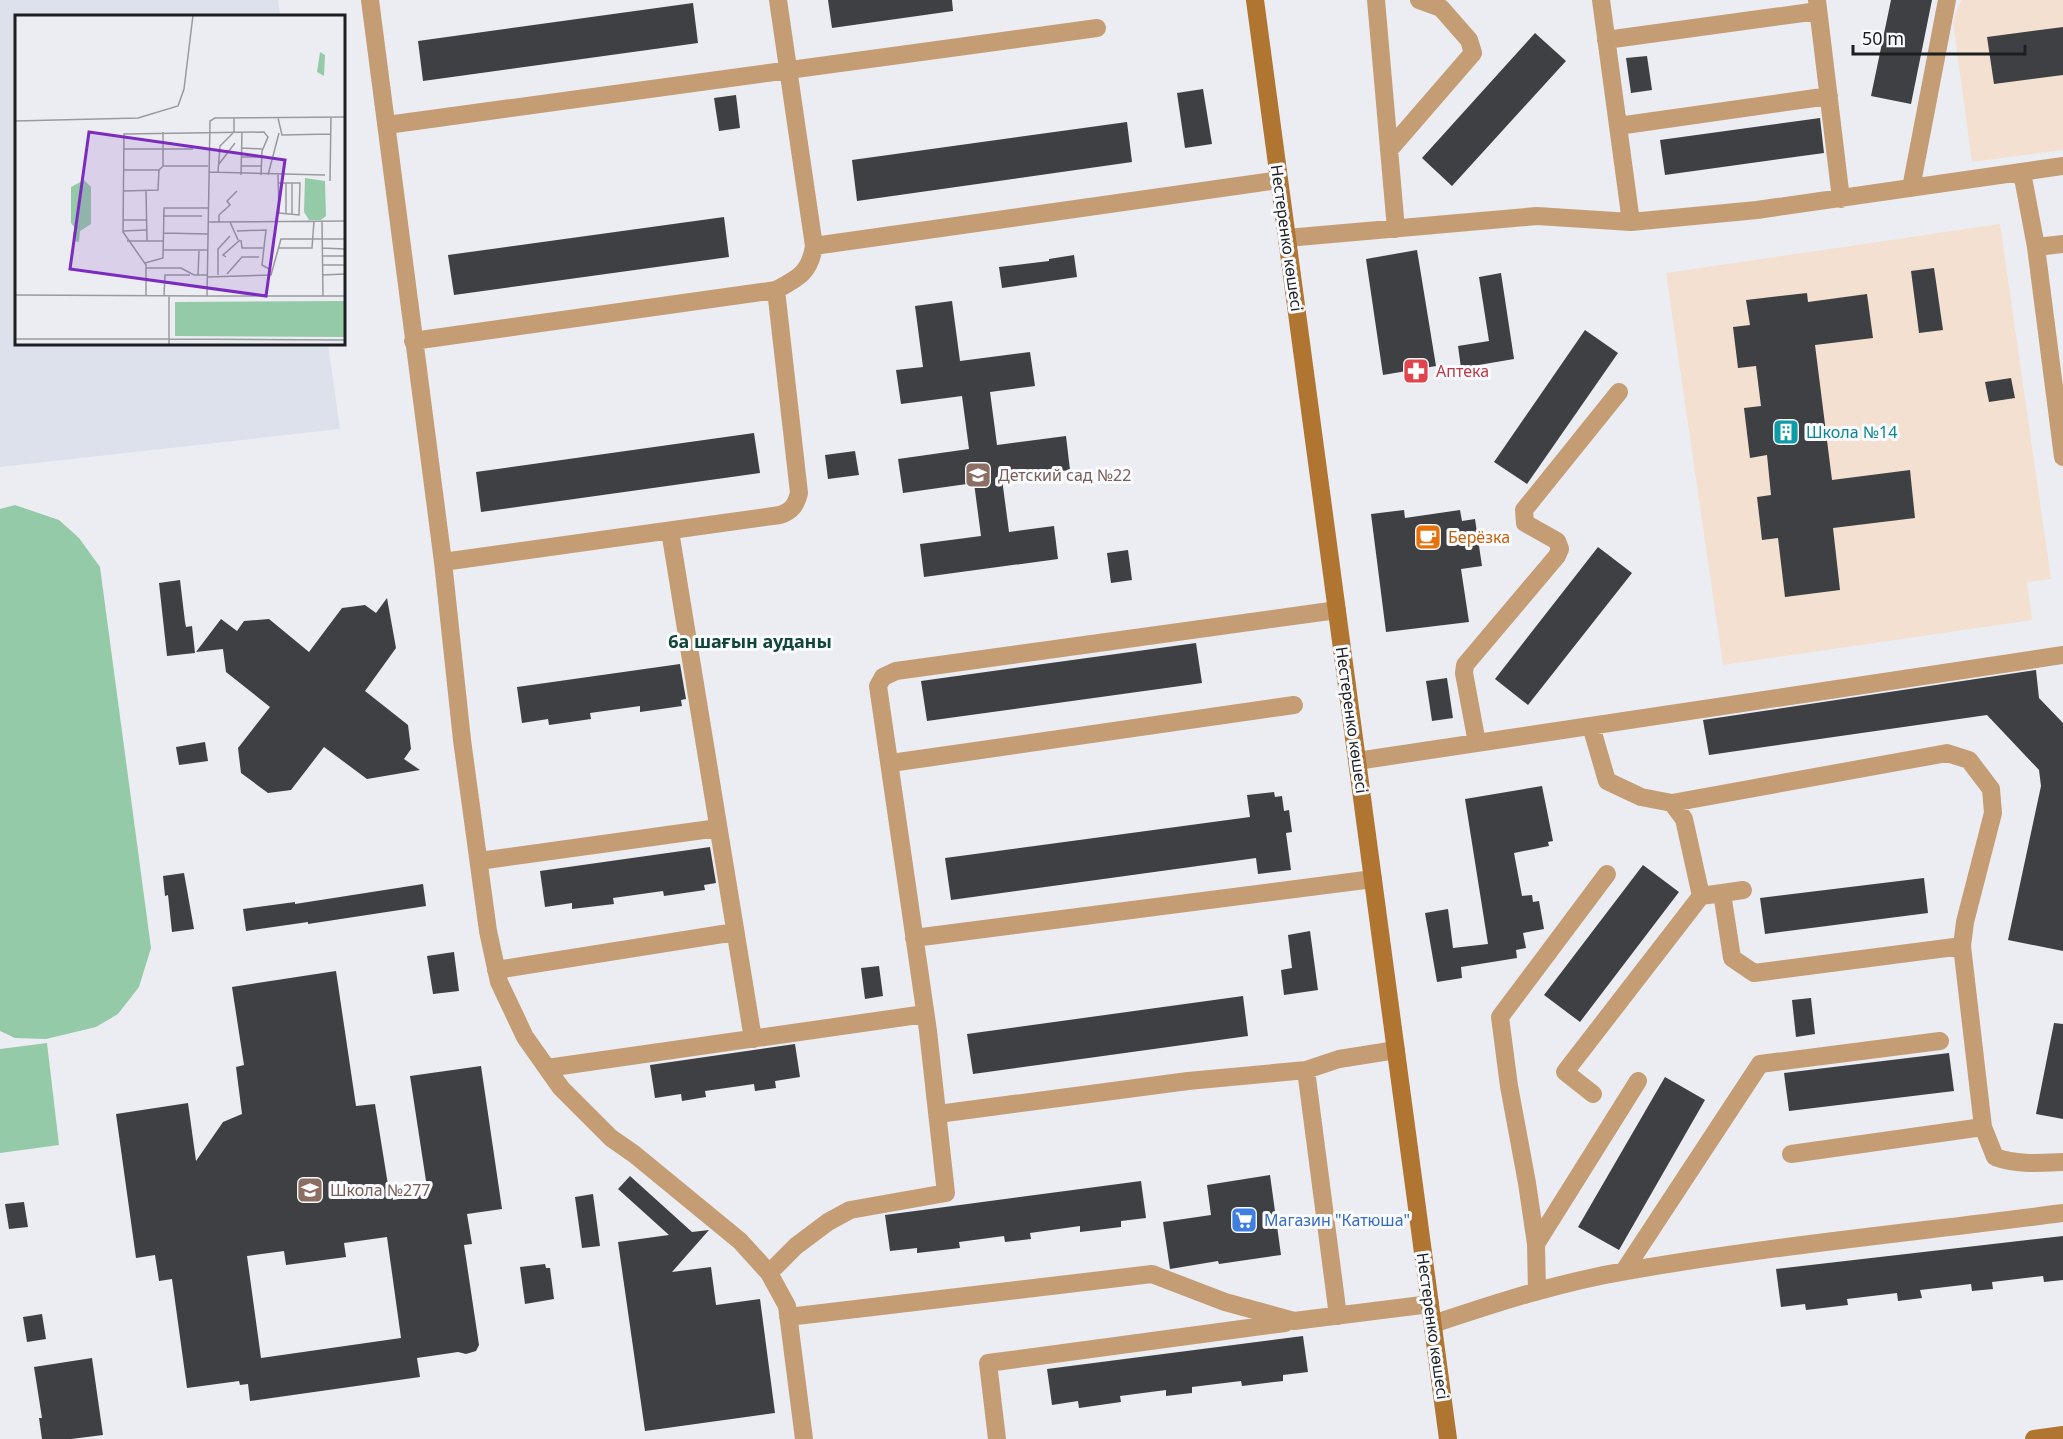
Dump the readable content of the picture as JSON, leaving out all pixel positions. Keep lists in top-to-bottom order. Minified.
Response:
{"streets":{"main road":["Нестеренко көшесі"]},"districts":["6а шағын ауданы"],"places":{"pharmacy":["Аптека"],"building":["Школа №14"],"school or university":["Детский сад №22","Школа №277"],"cafe":["Берёзка"],"supermarket":["Магазин \"Катюша\""]},"scale_bar":"50 m"}
